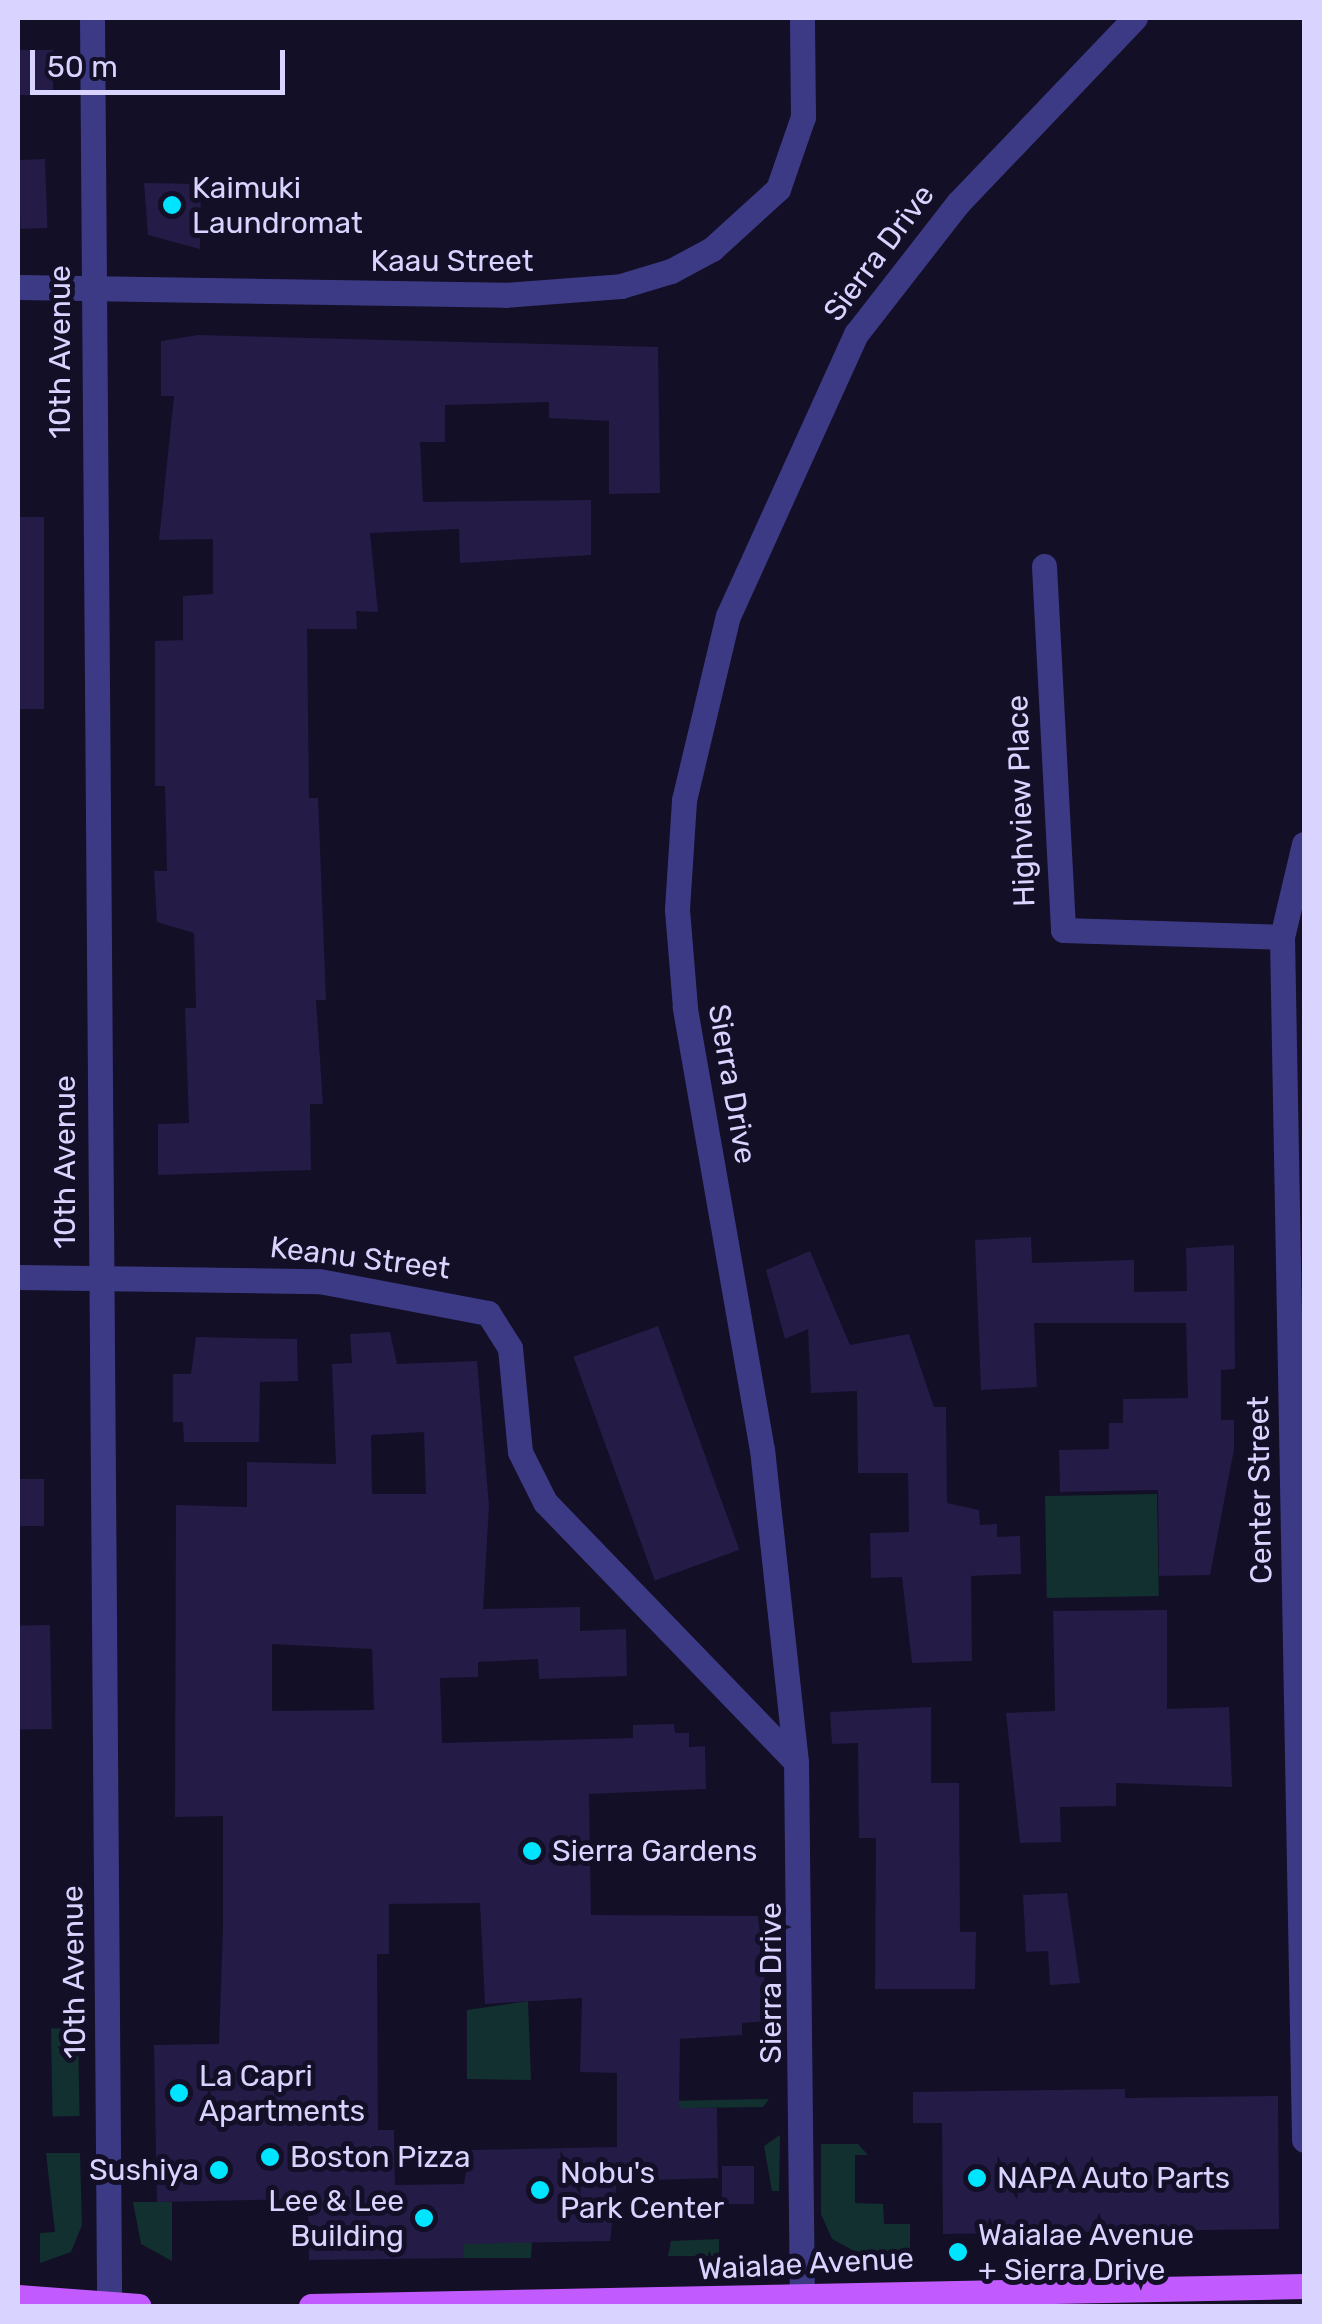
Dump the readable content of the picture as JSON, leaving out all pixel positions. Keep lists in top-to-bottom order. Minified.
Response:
{"streets":{"main road":["Waialae Avenue"],"street":["Sierra Drive","Kaau Street","10th Avenue","Highview Place","Keanu Street","Center Street"]},"crossings":[["Sierra Drive","Keanu Street"],["Sierra Drive","Waialae Avenue"],["Kaau Street","10th Avenue"],["10th Avenue","Keanu Street"],["Highview Place","Center Street"]],"places":["Kaimuki Laundromat","Sierra Gardens","La Capri Apartments","Boston Pizza","Sushiya","NAPA Auto Parts","Nobu's Park Center","Lee & Lee Building","Waialae Avenue + Sierra Drive"],"scale_bar":"50 m"}
